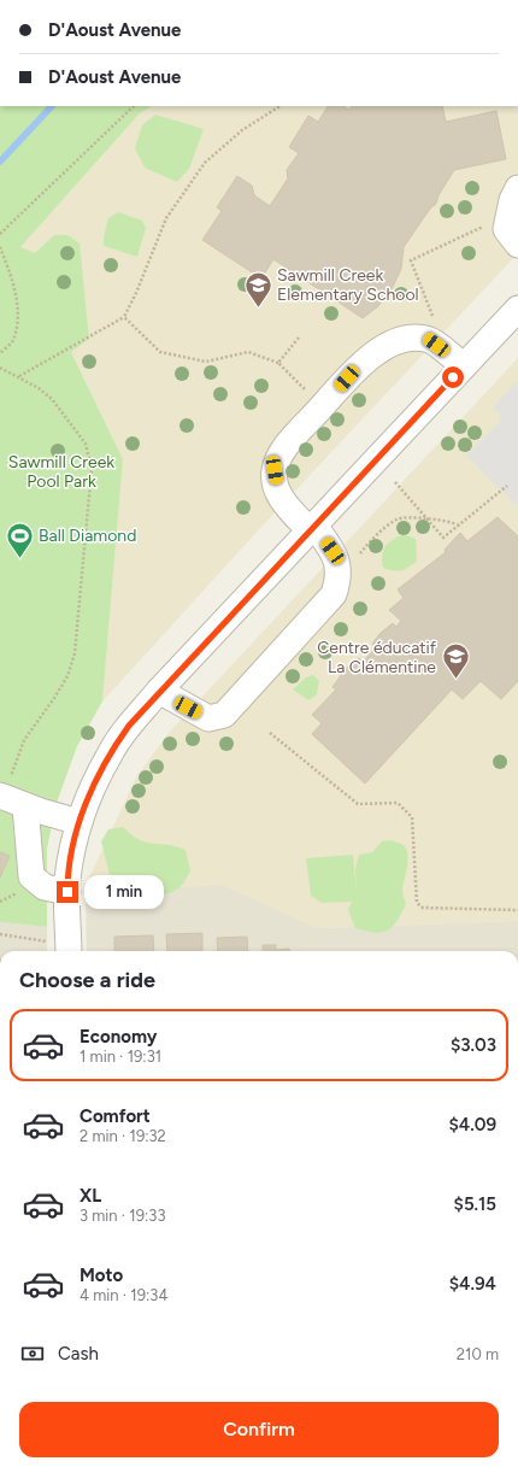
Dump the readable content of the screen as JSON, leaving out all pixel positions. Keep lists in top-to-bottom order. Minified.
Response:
{"parks":["Sawmill Creek Pool Park"],"places":{"school or university":["Sawmill Creek Elementary School","Centre éducatif La Clémentine"],"sports":["Ball Diamond"]},"page":{"banner":["D'Aoust Avenue","D'Aoust Avenue"],"bubble":"1 min","heading":"Choose a ride","list":[{"name":"Economy","note":"1 min · 19:31","value":"$3.03"},{"name":"Comfort","note":"2 min · 19:32","value":"$4.09"},{"name":"XL","note":"3 min · 19:33","value":"$5.15"},{"name":"Moto","note":"4 min · 19:34","value":"$4.94"}],"pay":["Cash","210 m"],"buttons":"Confirm"}}
